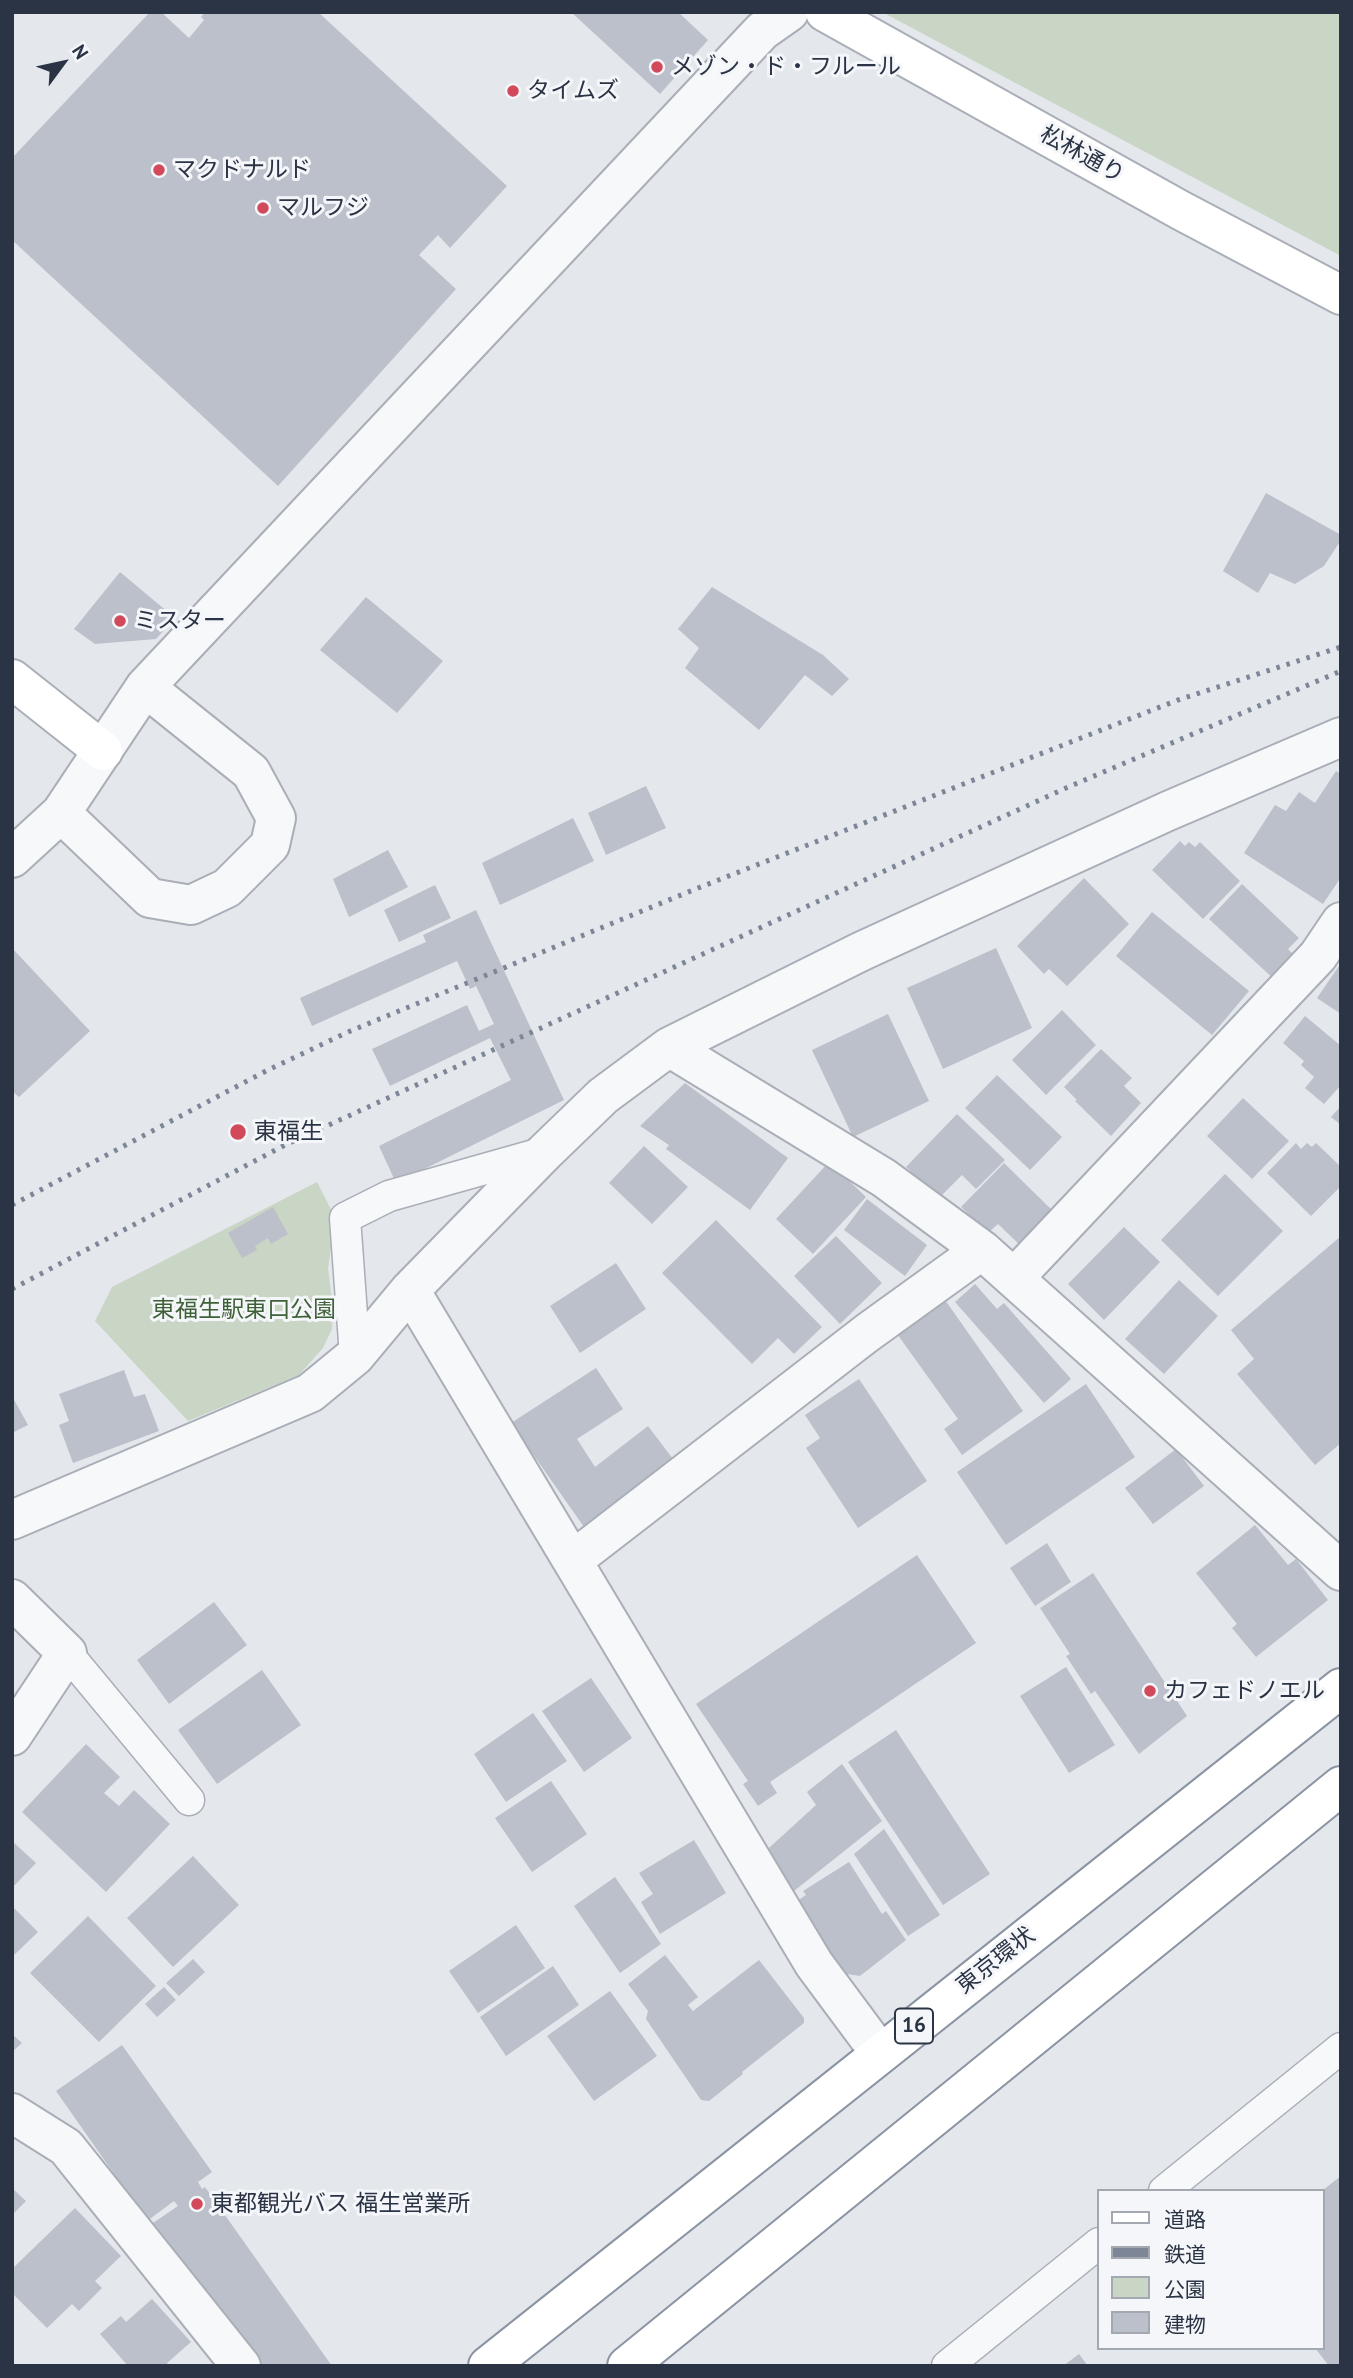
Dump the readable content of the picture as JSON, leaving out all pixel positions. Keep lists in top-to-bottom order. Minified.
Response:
{"streets":{"main road":["松林通り","東京環状","16"]},"parks":["東福生駅東口公園"],"places":["メゾン・ド・フルール","タイムズ","マクドナルド","マルフジ","ミスター","東福生","カフェドノエル","東都観光バス 福生営業所"],"legend":["道路","鉄道","公園","建物"],"north":"top right"}
